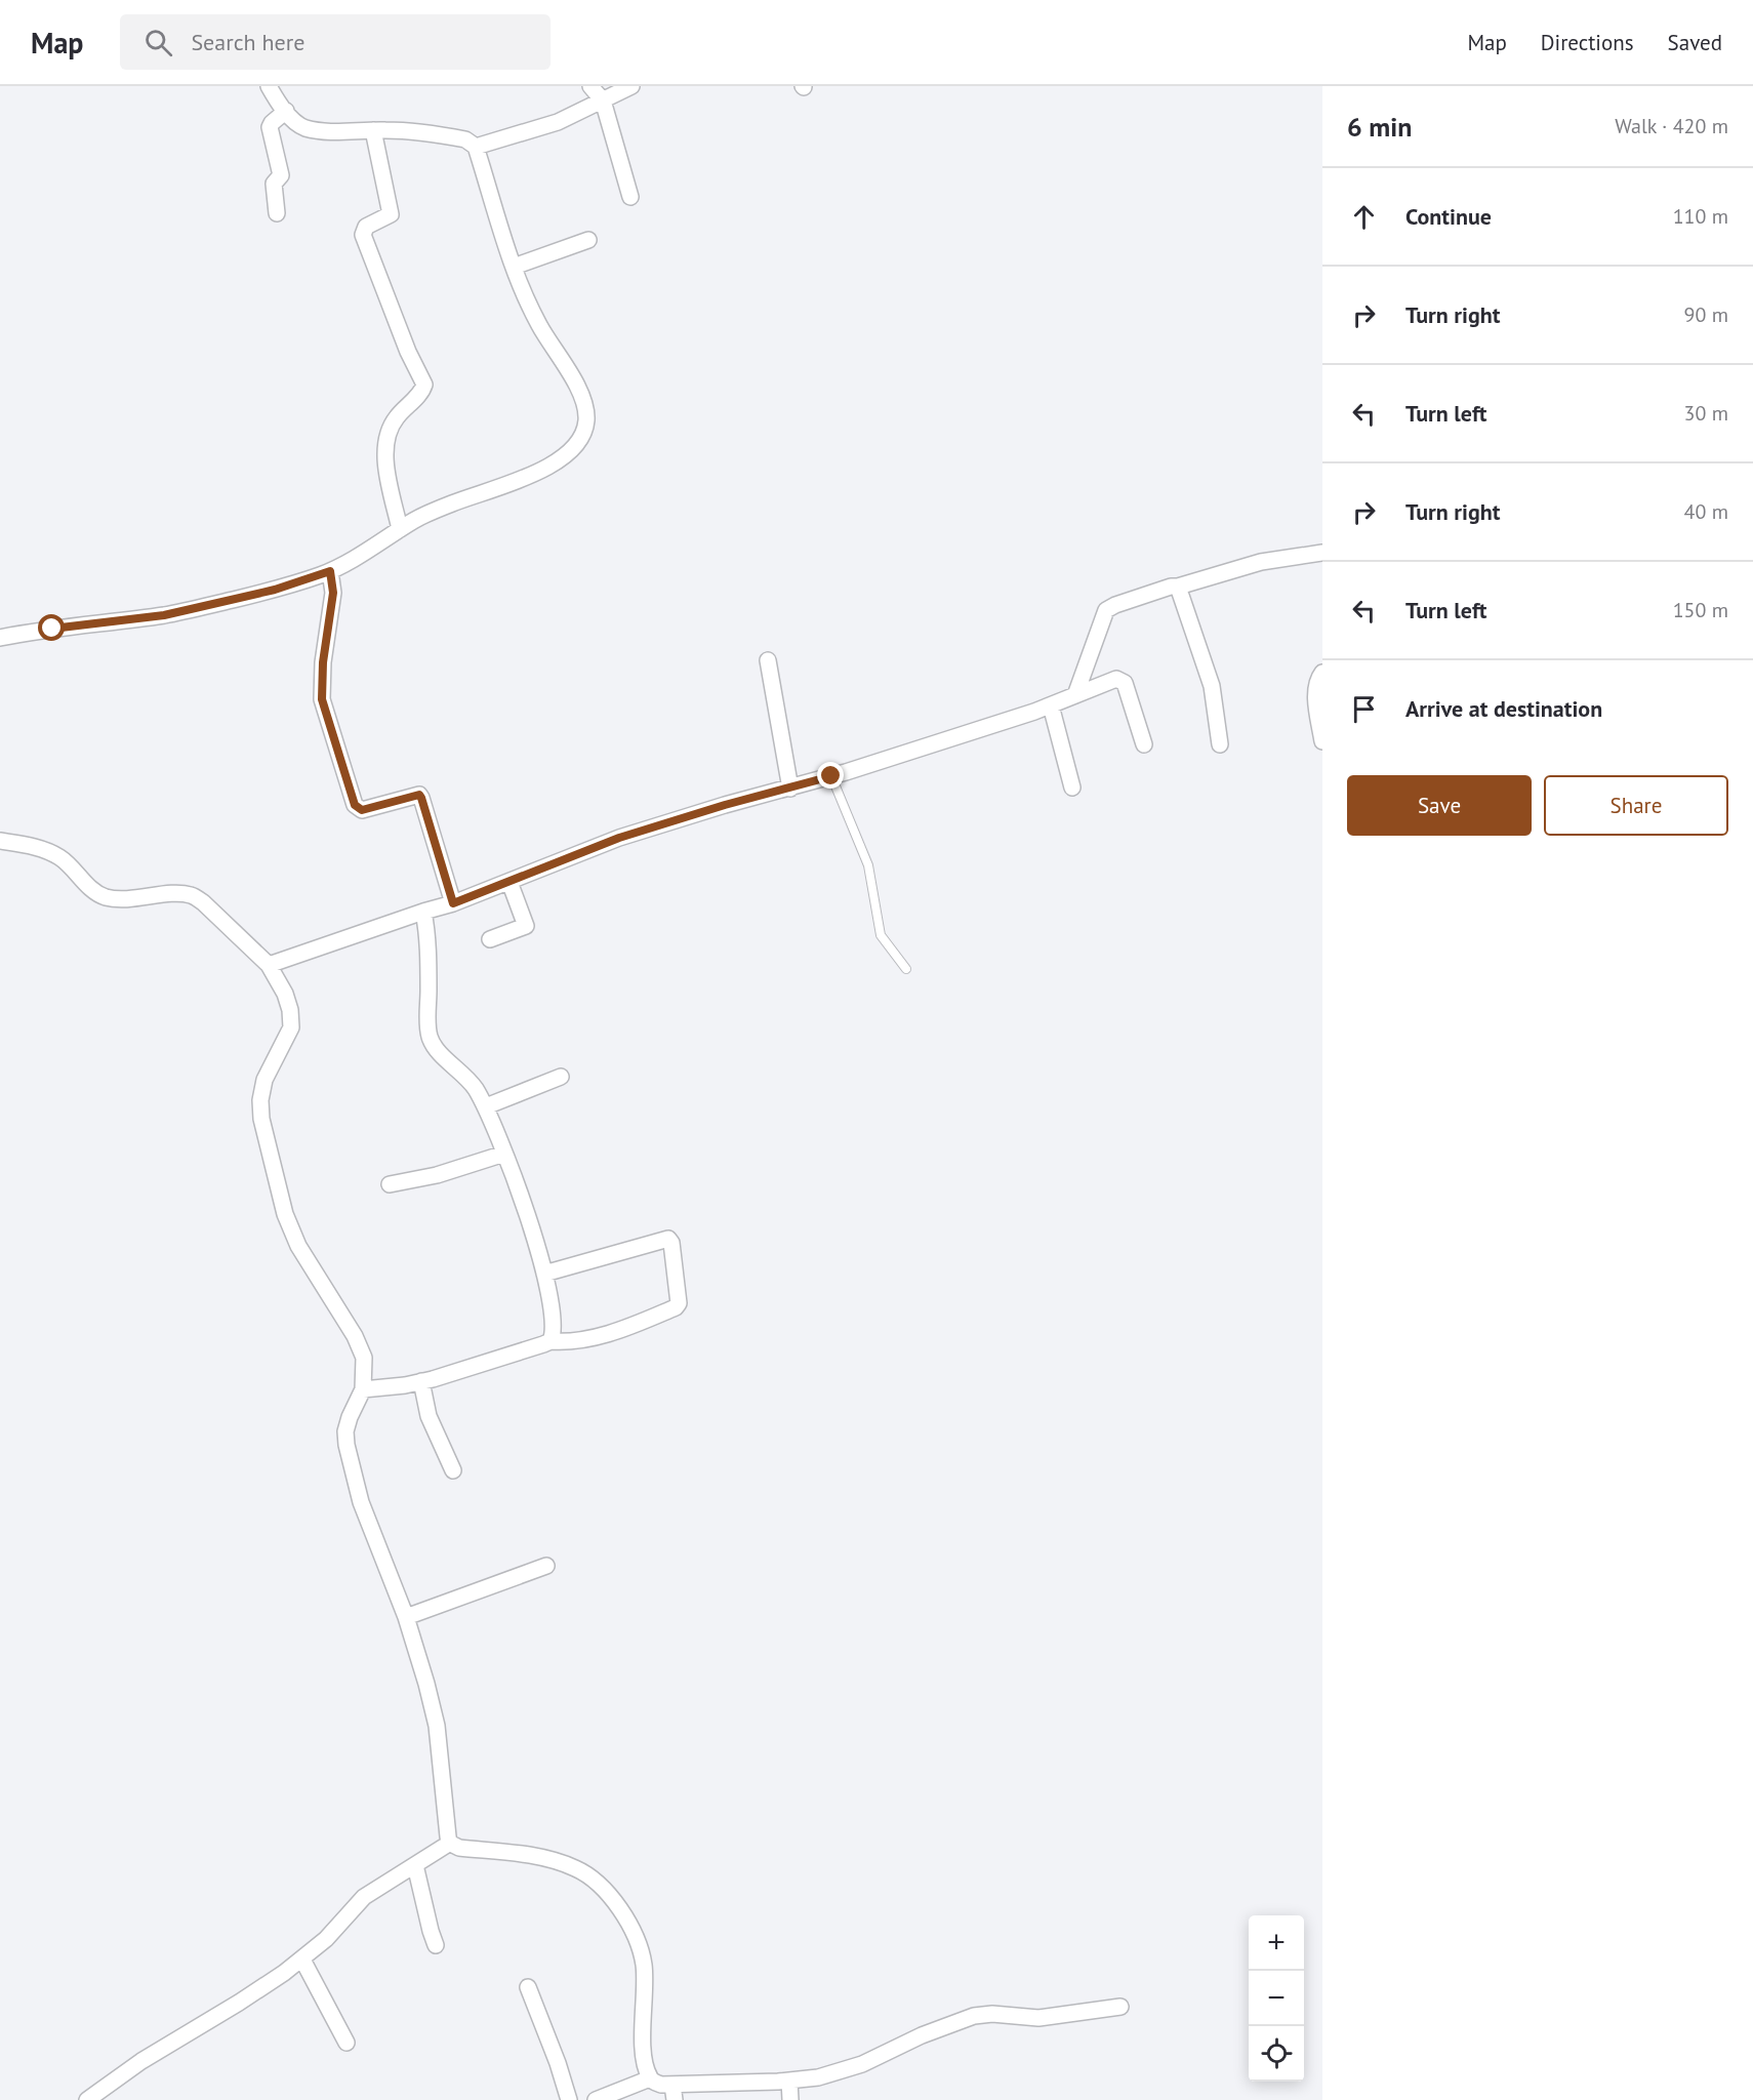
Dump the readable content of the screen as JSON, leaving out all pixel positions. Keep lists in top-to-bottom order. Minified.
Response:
{"page":{"header":"Map","search":"Search here","nav":["Map","Directions","Saved"],"heading":["6 min","Walk · 420 m"],"list":[["Continue","110 m"],["Turn right","90 m"],["Turn left","30 m"],["Turn right","40 m"],["Turn left","150 m"],"Arrive at destination"],"buttons":["Save","Share"],"map_buttons":["+","−"]}}
